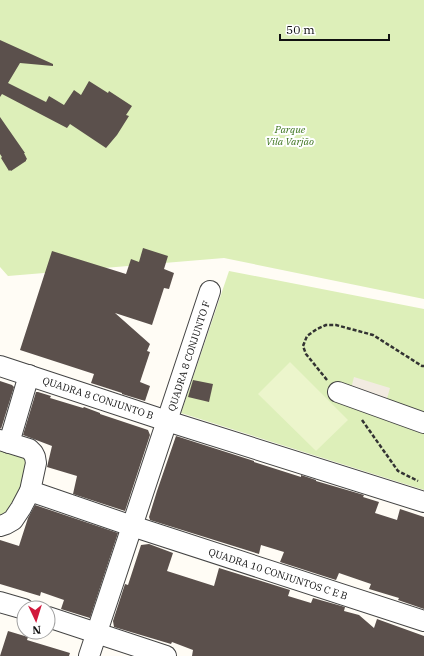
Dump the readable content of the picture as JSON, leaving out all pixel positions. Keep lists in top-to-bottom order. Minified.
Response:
{"streets":{"street":["QUADRA 8 CONJUNTO F","QUADRA 8 CONJUNTO B","QUADRA 10 CONJUNTOS C E B"]},"crossings":[["QUADRA 8 CONJUNTO F","QUADRA 8 CONJUNTO B"],["QUADRA 8 CONJUNTO F","QUADRA 10 CONJUNTOS C E B"]],"parks":["Parque Vila Varjão"],"scale_bar":"50 m","north":"bottom"}
